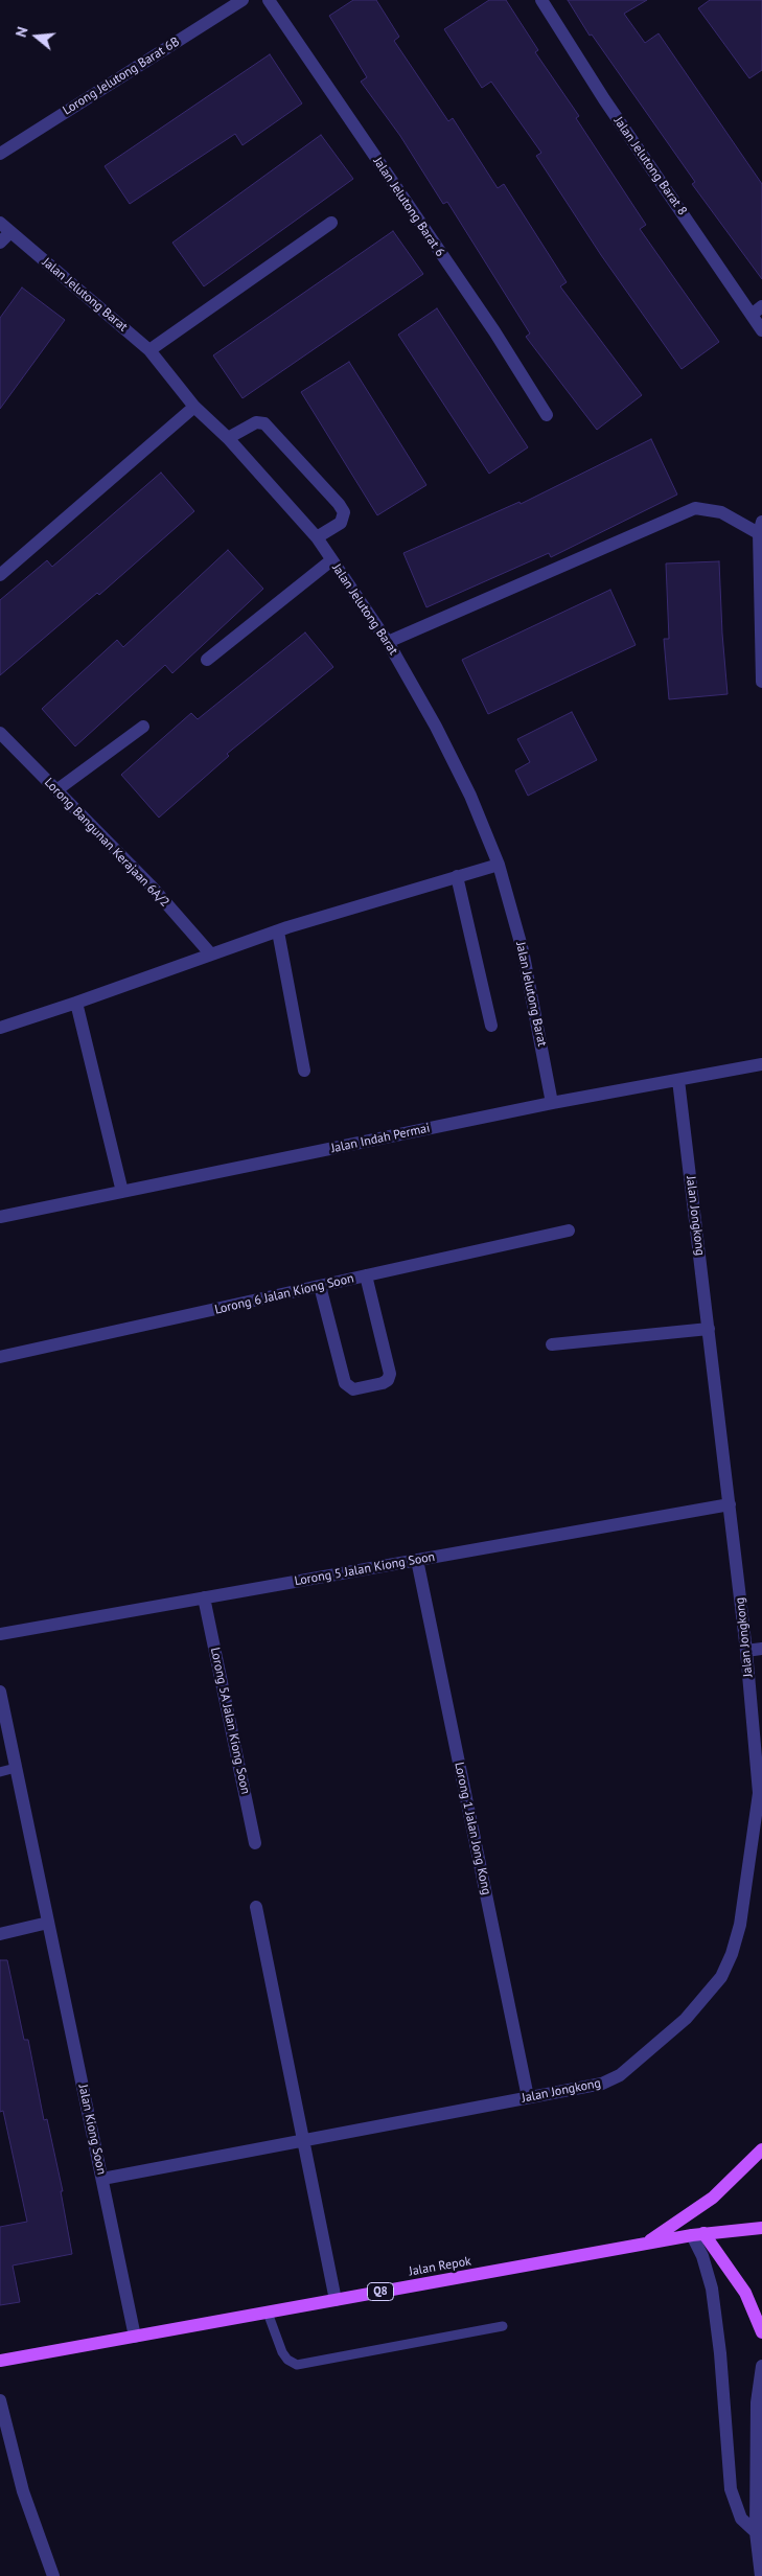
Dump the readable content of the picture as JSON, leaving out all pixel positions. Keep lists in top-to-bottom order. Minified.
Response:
{"streets":{"main road":["Jalan Repok","Q8"],"street":["Lorong Jelutong Barat 6B","Jalan Jelutong Barat 8","Jalan Jelutong Barat 6","Jalan Jelutong Barat","Lorong Bangunan Kerajaan 6A/2","Jalan Indah Permai","Jalan Jongkong","Lorong 6 Jalan Kiong Soon","Lorong 5 Jalan Kiong Soon","Lorong 5A Jalan Kiong Soon","Lorong 1 Jalan Jong Kong","Jalan Kiong Soon"]},"crossings":[["Jalan Jelutong Barat","Jalan Indah Permai"],["Jalan Indah Permai","Jalan Jongkong"],["Jalan Jongkong","Lorong 5 Jalan Kiong Soon"],["Jalan Jongkong","Lorong 1 Jalan Jong Kong"],["Jalan Jongkong","Jalan Kiong Soon"],["Lorong 5 Jalan Kiong Soon","Lorong 5A Jalan Kiong Soon"],["Lorong 5 Jalan Kiong Soon","Lorong 1 Jalan Jong Kong"],["Jalan Kiong Soon","Jalan Repok"]],"north":"left"}
